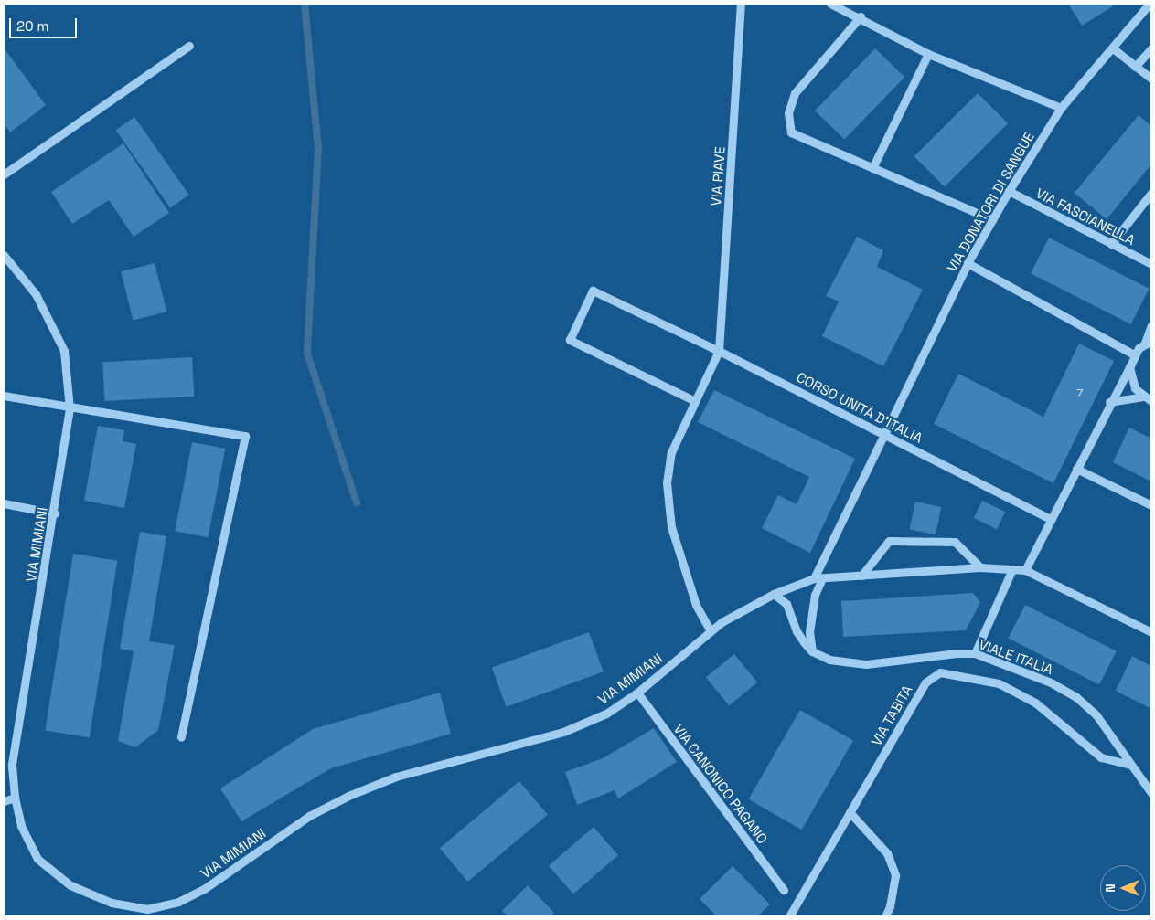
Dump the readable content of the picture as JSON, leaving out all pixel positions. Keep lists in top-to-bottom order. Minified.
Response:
{"streets":{"street":["VIA PIAVE","VIA DONATORI DI SANGUE","VIA FASCIANELLA","CORSO UNITÀ D'ITALIA","VIA MIMIANI","VIALE ITALIA","VIA TABITA","VIA CANONICO PAGANO"]},"crossings":[["VIA PIAVE","CORSO UNITÀ D'ITALIA"],["VIA DONATORI DI SANGUE","VIA FASCIANELLA"],["VIA DONATORI DI SANGUE","CORSO UNITÀ D'ITALIA"],["VIA DONATORI DI SANGUE","VIA MIMIANI"],["VIA DONATORI DI SANGUE","VIALE ITALIA"],["VIA MIMIANI","VIA CANONICO PAGANO"],["VIALE ITALIA","VIA TABITA"]],"house_numbers":["7"],"scale_bar":"20 m","north":"left"}
